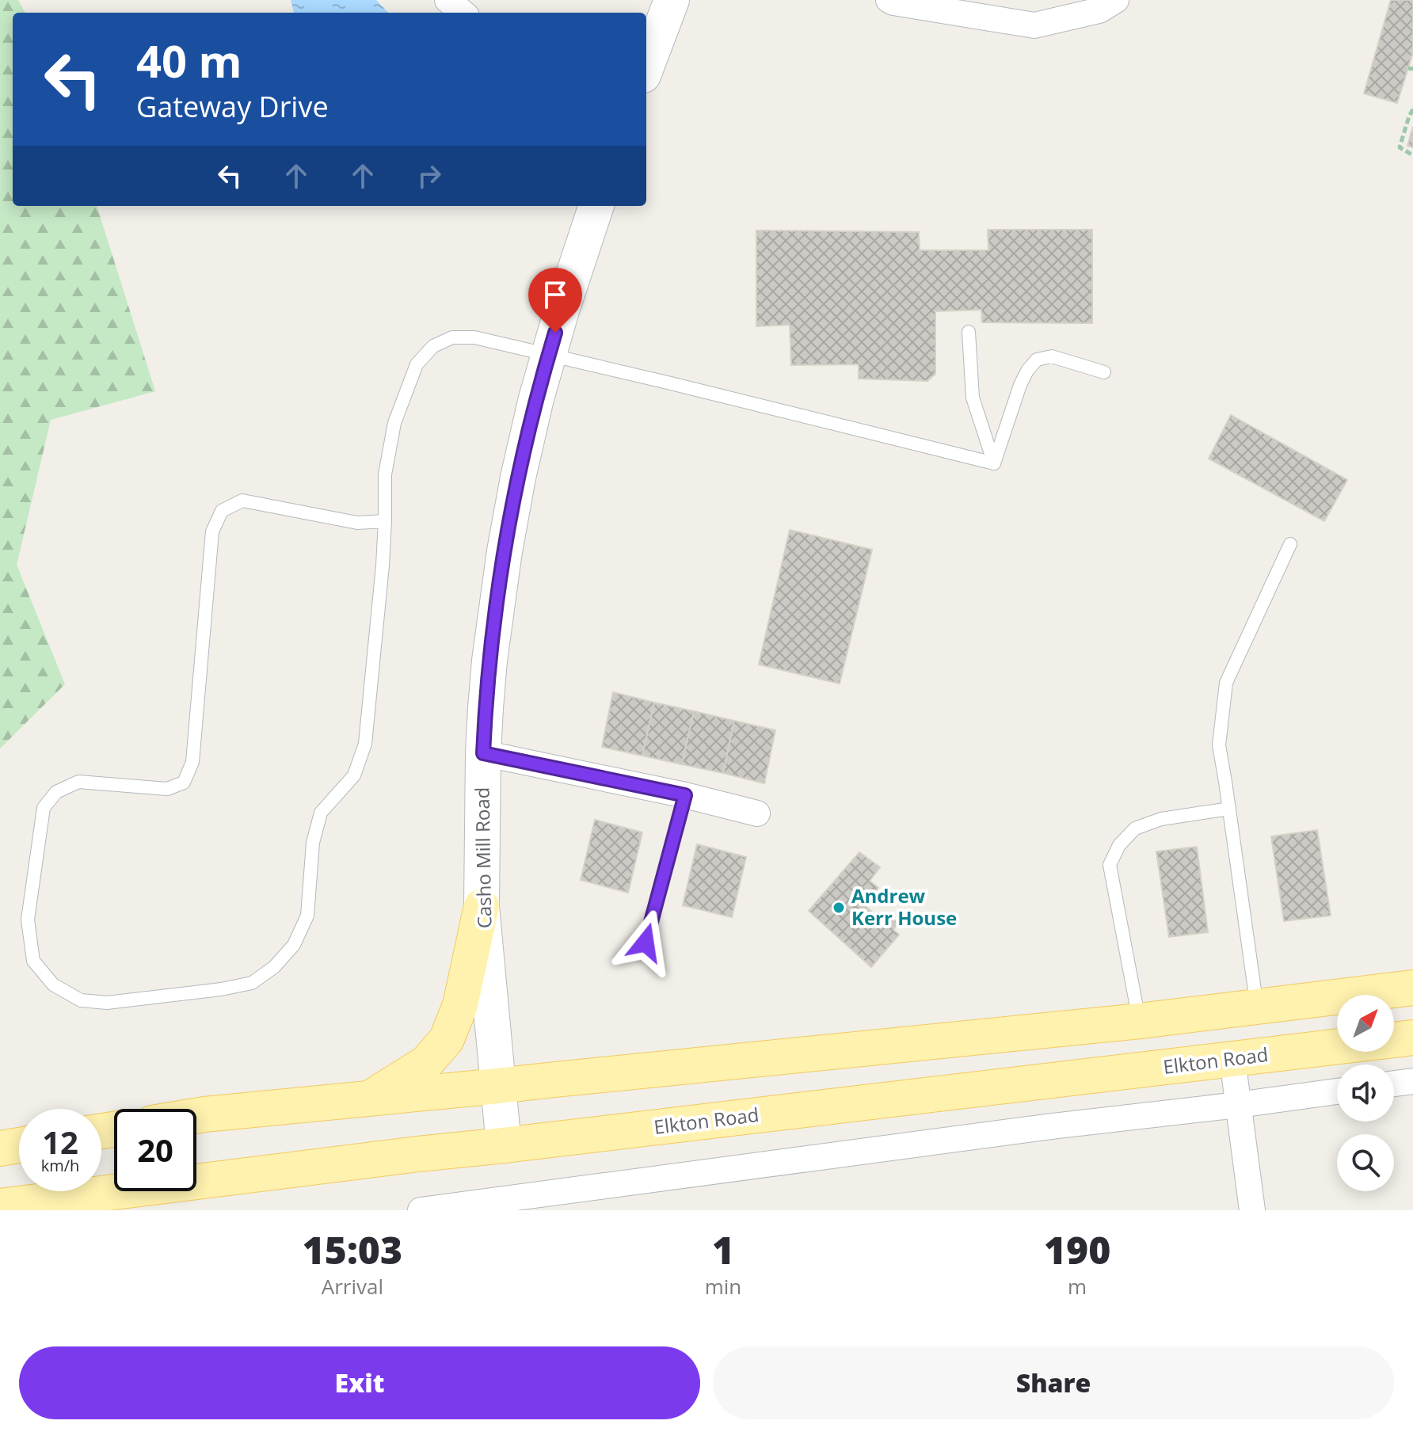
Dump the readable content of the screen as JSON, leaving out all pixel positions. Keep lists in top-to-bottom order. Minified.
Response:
{"streets":{"main road":["Elkton Road"],"street":["Casho Mill Road"]},"crossings":[["Casho Mill Road","Elkton Road"]],"places":["Andrew Kerr House"],"north":"top right","page":{"turn":["40 m","Gateway Drive"],"speed":"12 km/h","limit":"20","eta":["15:03","Arrival","1","min","190","m"],"buttons":["Exit","Share"]}}
